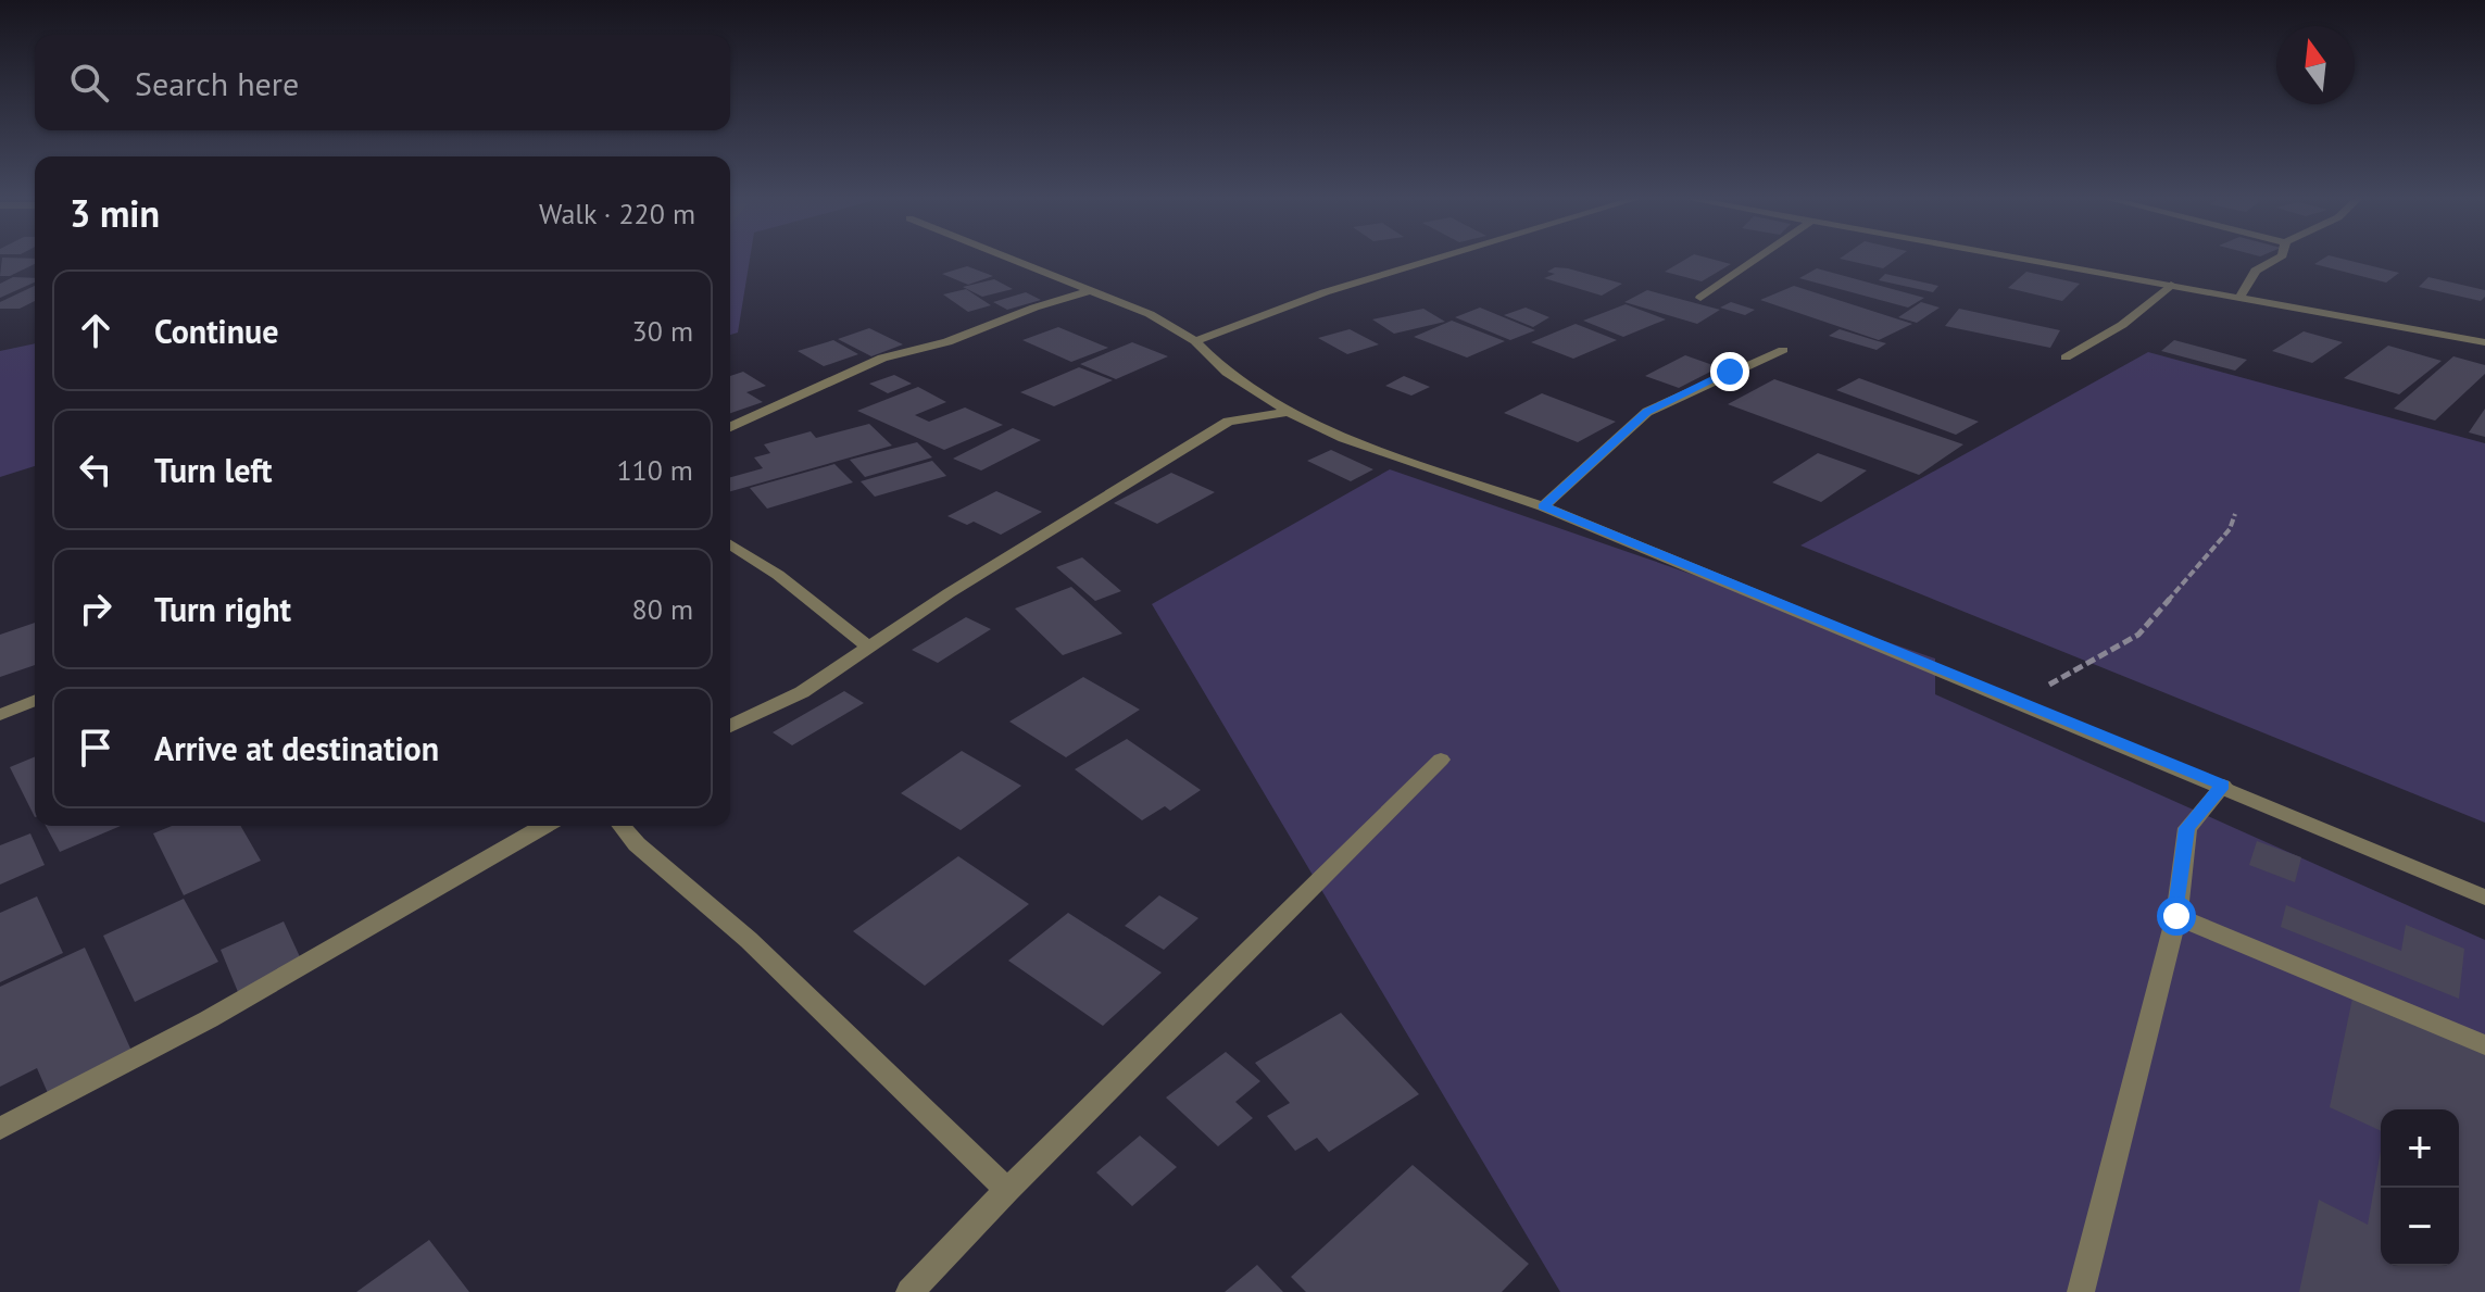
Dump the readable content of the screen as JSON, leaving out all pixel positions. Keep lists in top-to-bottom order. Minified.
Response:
{"north":"top","page":{"search":"Search here","heading":["3 min","Walk · 220 m"],"list":[["Continue","30 m"],["Turn left","110 m"],["Turn right","80 m"],"Arrive at destination"],"map_buttons":["+","−"]}}
